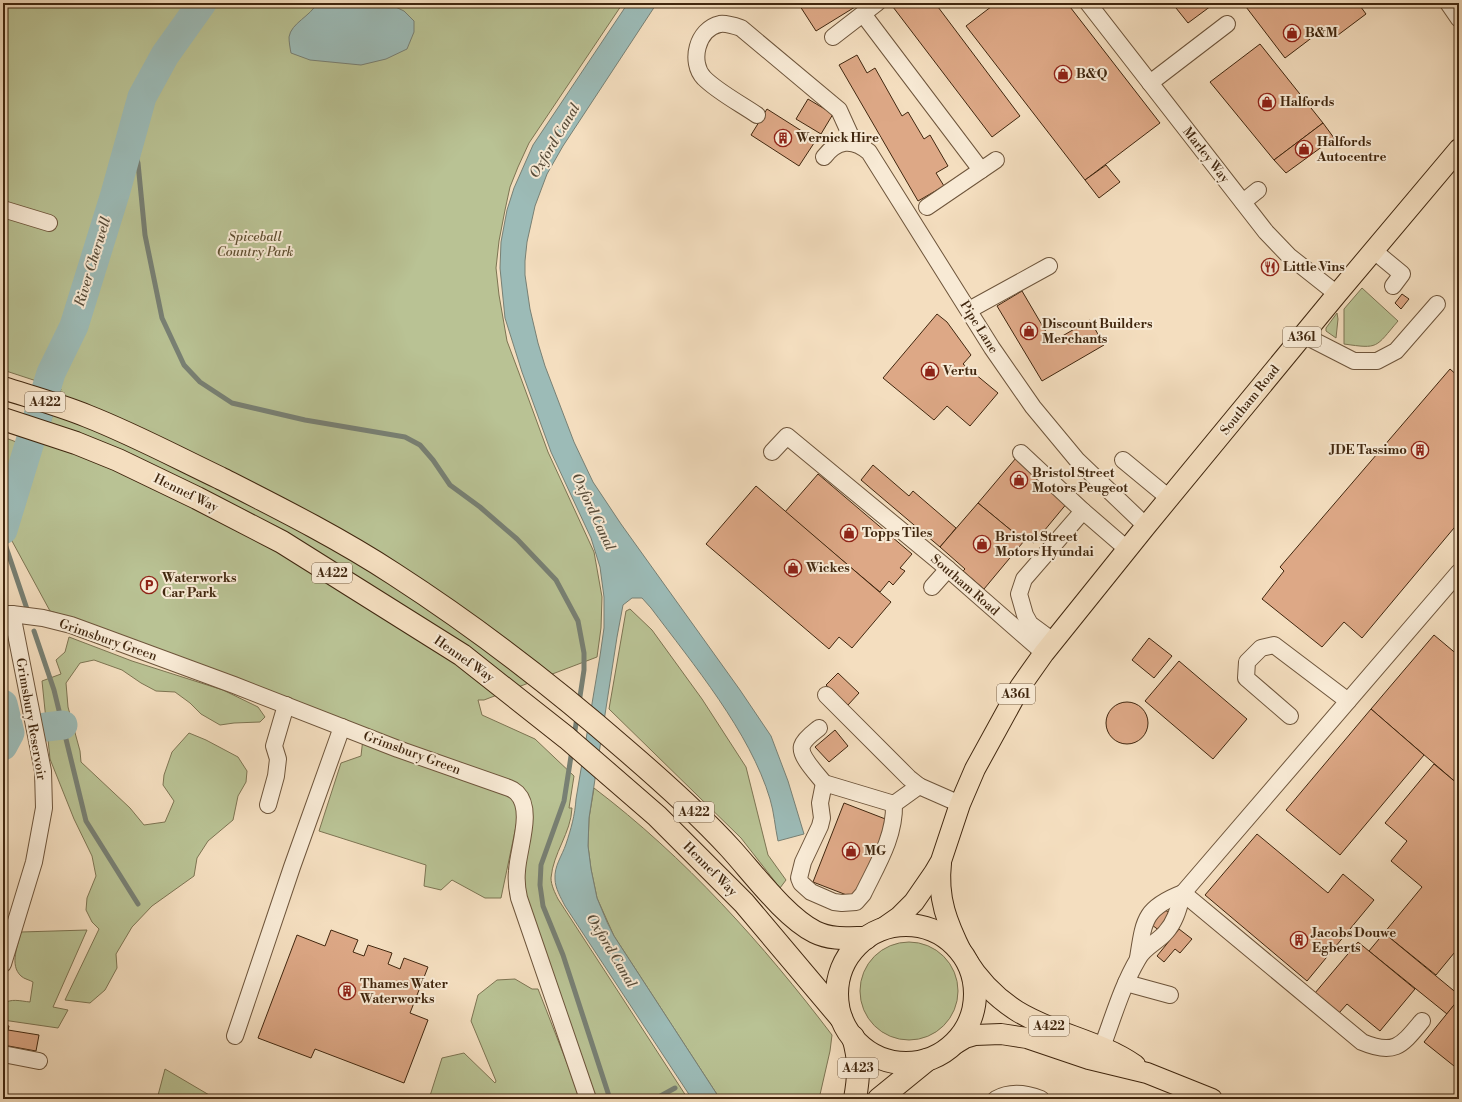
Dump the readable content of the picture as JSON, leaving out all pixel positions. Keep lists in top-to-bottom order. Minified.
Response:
{"streets":{"highway":["A422","Hennef Way","A423"],"main road":["A361","Southam Road"],"street":["Marley Way","Pipe Lane","Grimsbury Green","Grimsbury Reservoir"]},"crossings":[["Marley Way","Southam Road"],["Pipe Lane","Southam Road"],["Southam Road","A422"],["Southam Road","Hennef Way"],["Southam Road","A423"],["A422","Hennef Way"],["A422","A423"],["Hennef Way","A423"],["Grimsbury Green","Grimsbury Reservoir"]],"water":["Oxford Canal","River Cherwell"],"parks":["Spiceball Country Park"],"places":{"shop":["B&M","B&Q","Halfords","Halfords Autocentre","Discount Builders Merchants","Vertu","Bristol Street Motors Peugeot","Topps Tiles","Bristol Street Motors Hyundai","Wickes","MG"],"building":["Wernick Hire","JDE Tassimo","Jacobs Douwe Egberts","Thames Water Waterworks"],"restaurant":["Little Vins"],"parking":["Waterworks Car Park"]}}
